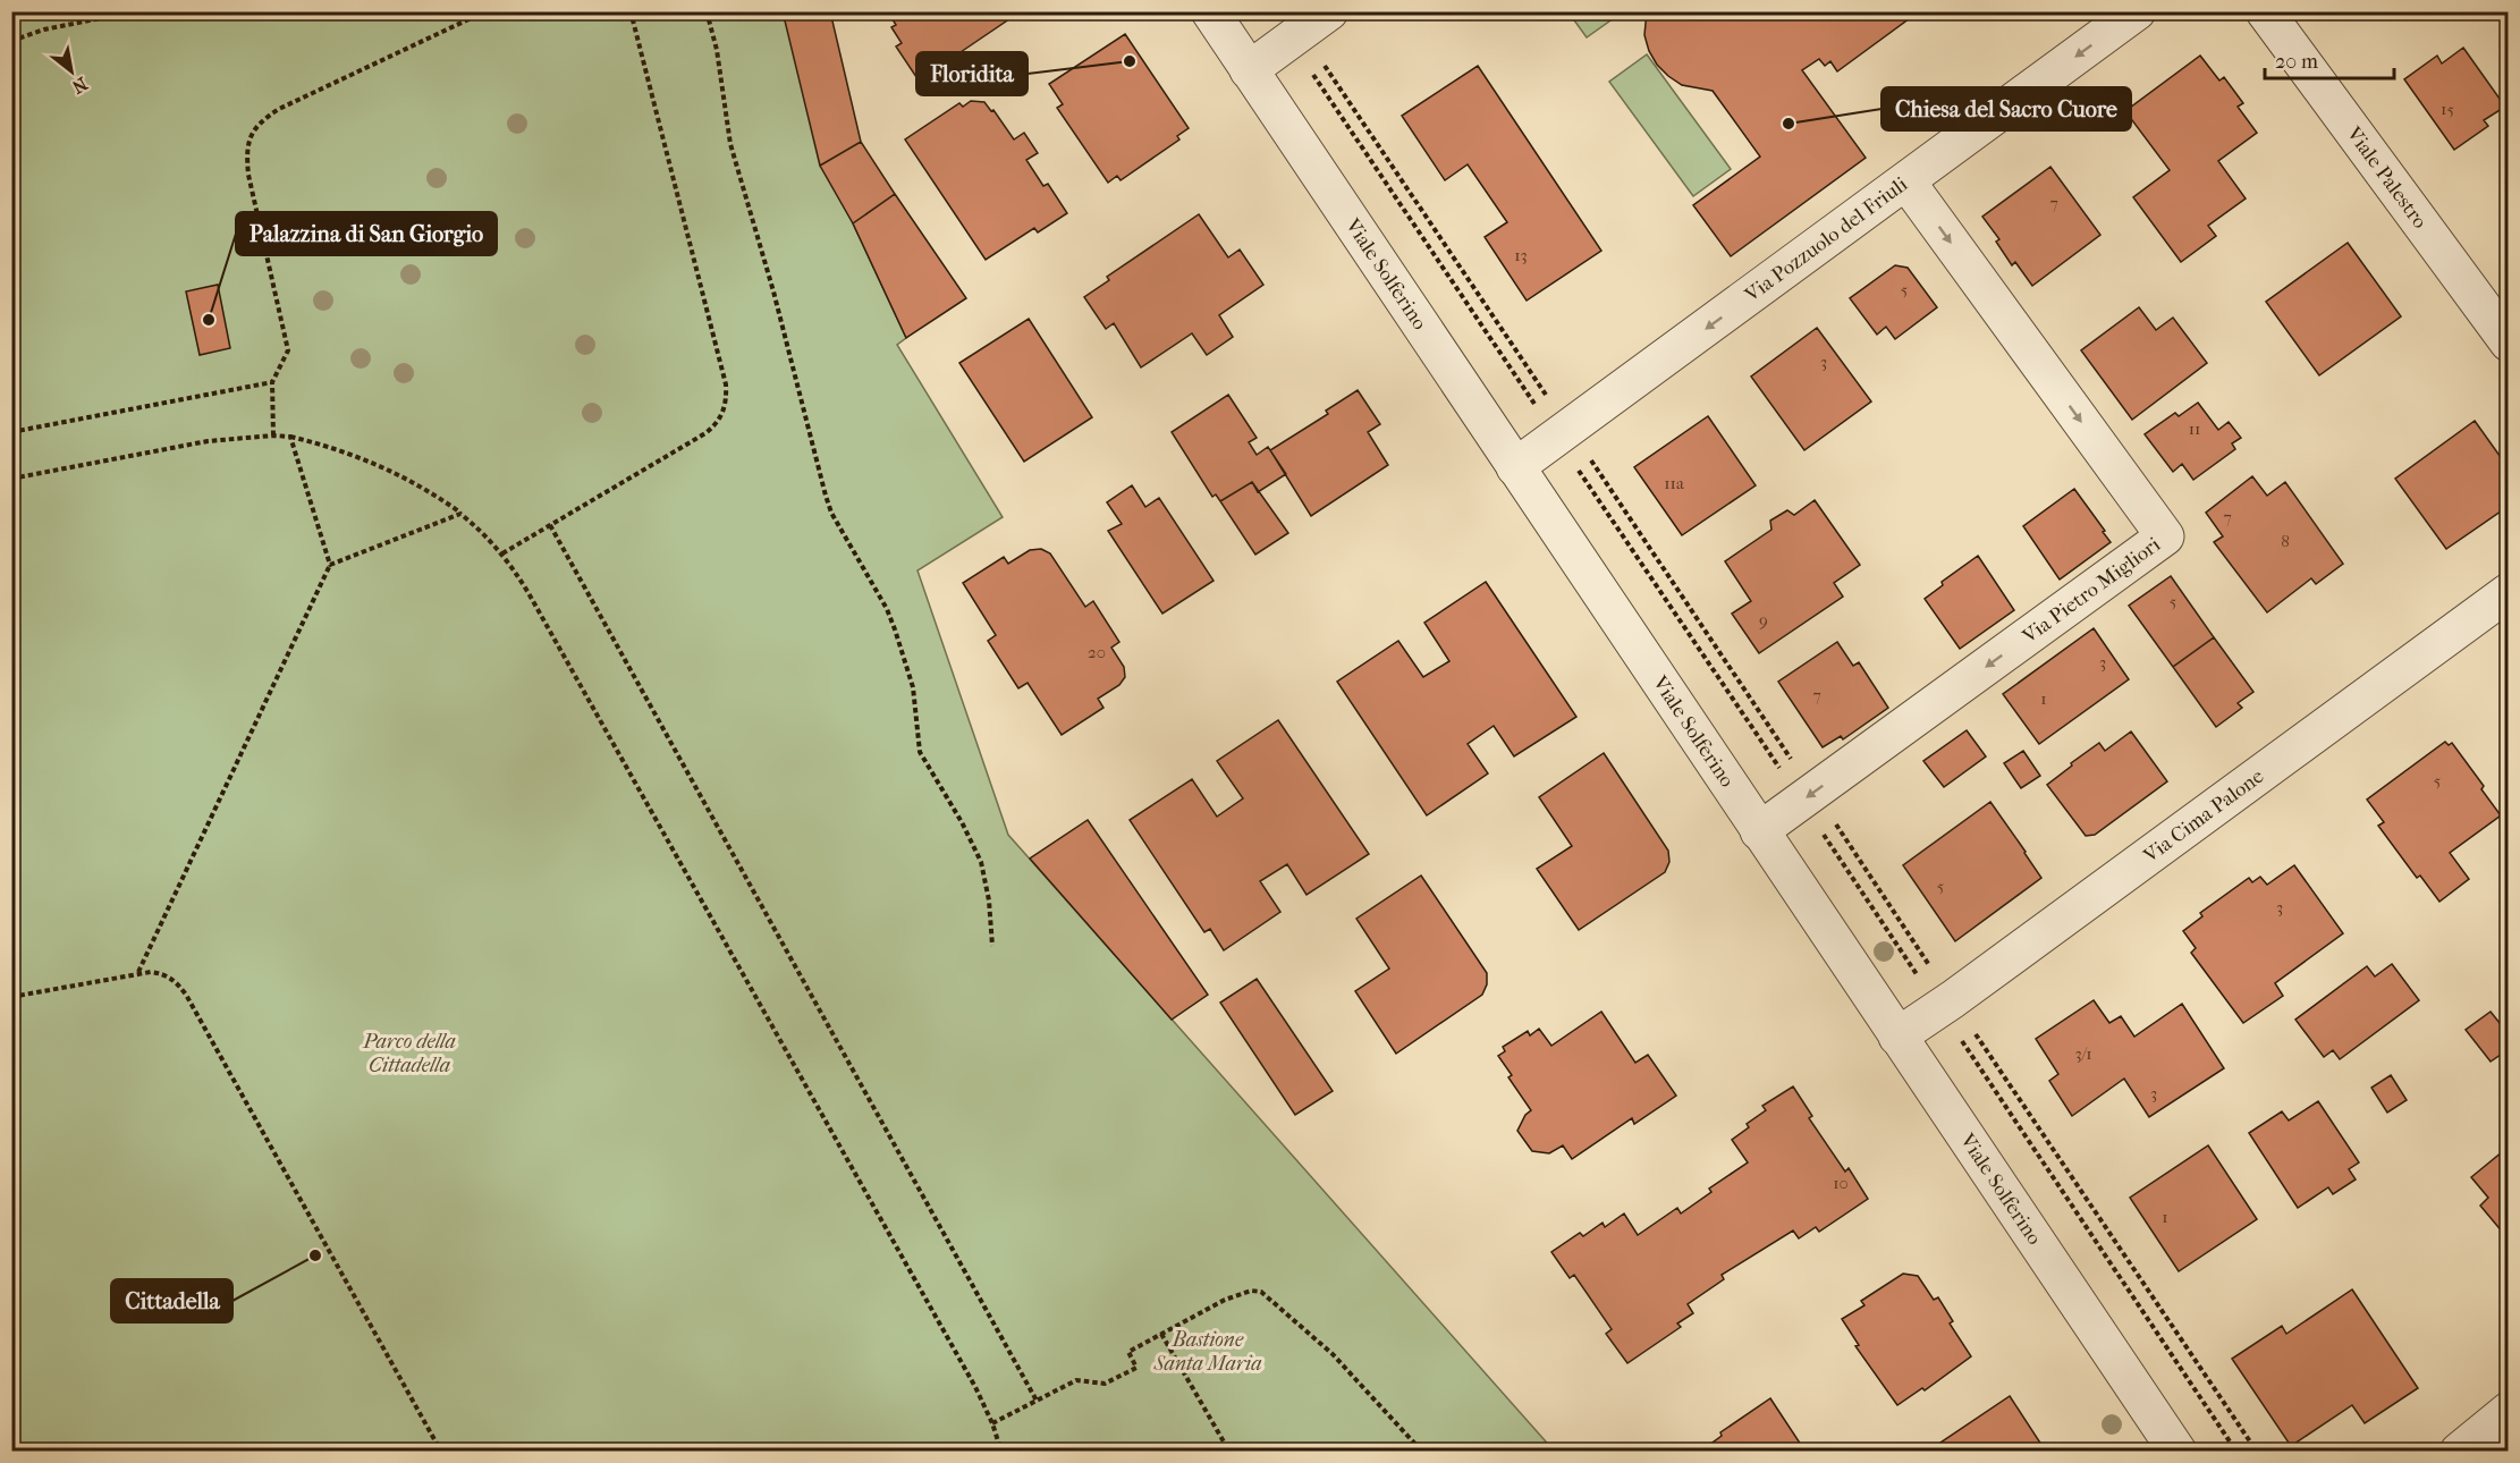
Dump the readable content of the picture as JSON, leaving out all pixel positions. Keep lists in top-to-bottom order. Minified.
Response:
{"streets":{"street":["Viale Palestro","Via Pozzuolo del Friuli","Viale Solferino","Via Pietro Migliori","Via Cima Palone"]},"crossings":[["Via Pozzuolo del Friuli","Viale Solferino"],["Via Pozzuolo del Friuli","Via Pietro Migliori"],["Viale Solferino","Via Pietro Migliori"],["Viale Solferino","Via Cima Palone"]],"one_way":["Via Pozzuolo del Friuli"],"parks":["Parco della Cittadella","Bastione Santa Maria"],"places":["Floridita","Chiesa del Sacro Cuore","Palazzina di San Giorgio","Cittadella"],"house_numbers":["15","7","13","5","3","11","11a","7","8","5","9","20","3","7","1","5","5","3","3/1","3","10","1"],"scale_bar":"20 m","north":"bottom right"}
